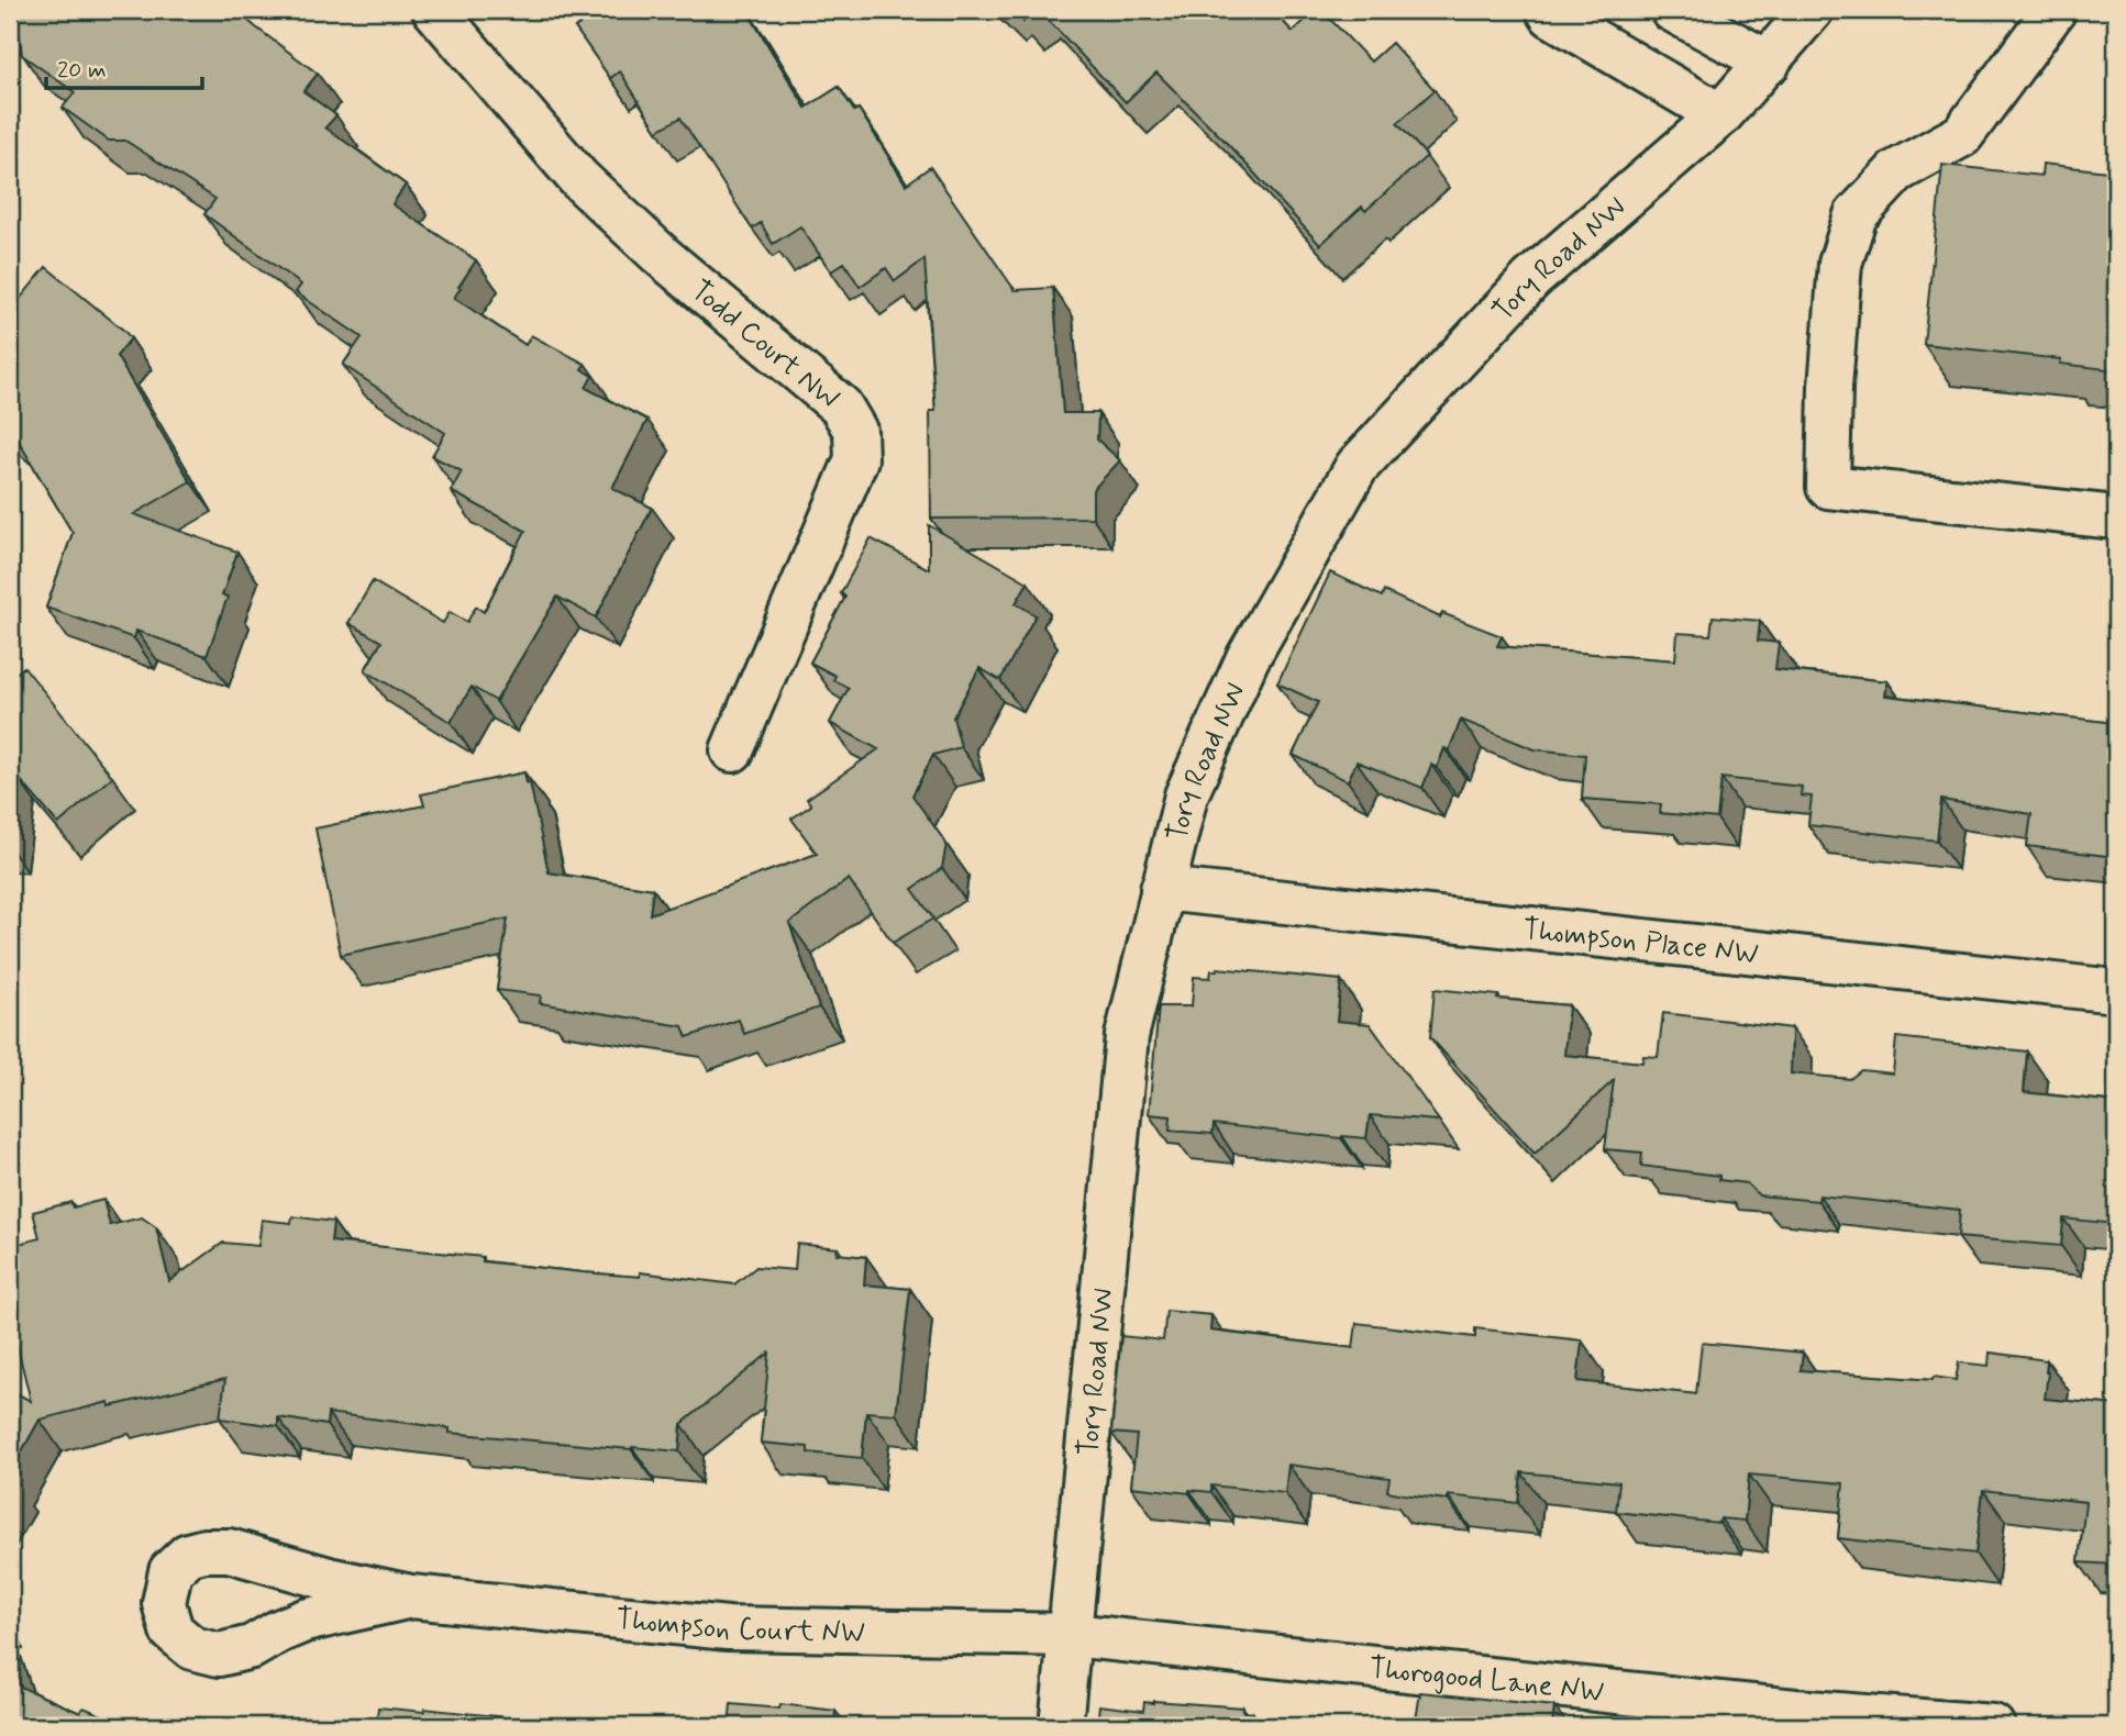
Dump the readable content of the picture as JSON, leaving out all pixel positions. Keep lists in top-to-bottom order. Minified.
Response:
{"streets":{"street":["Tory Road NW","Todd Court NW","Thompson Place NW","Thompson Court NW","Thorogood Lane NW"]},"crossings":[["Tory Road NW","Thompson Place NW"],["Tory Road NW","Thompson Court NW"],["Tory Road NW","Thorogood Lane NW"],["Thompson Court NW","Thorogood Lane NW"]],"scale_bar":"20 m"}
